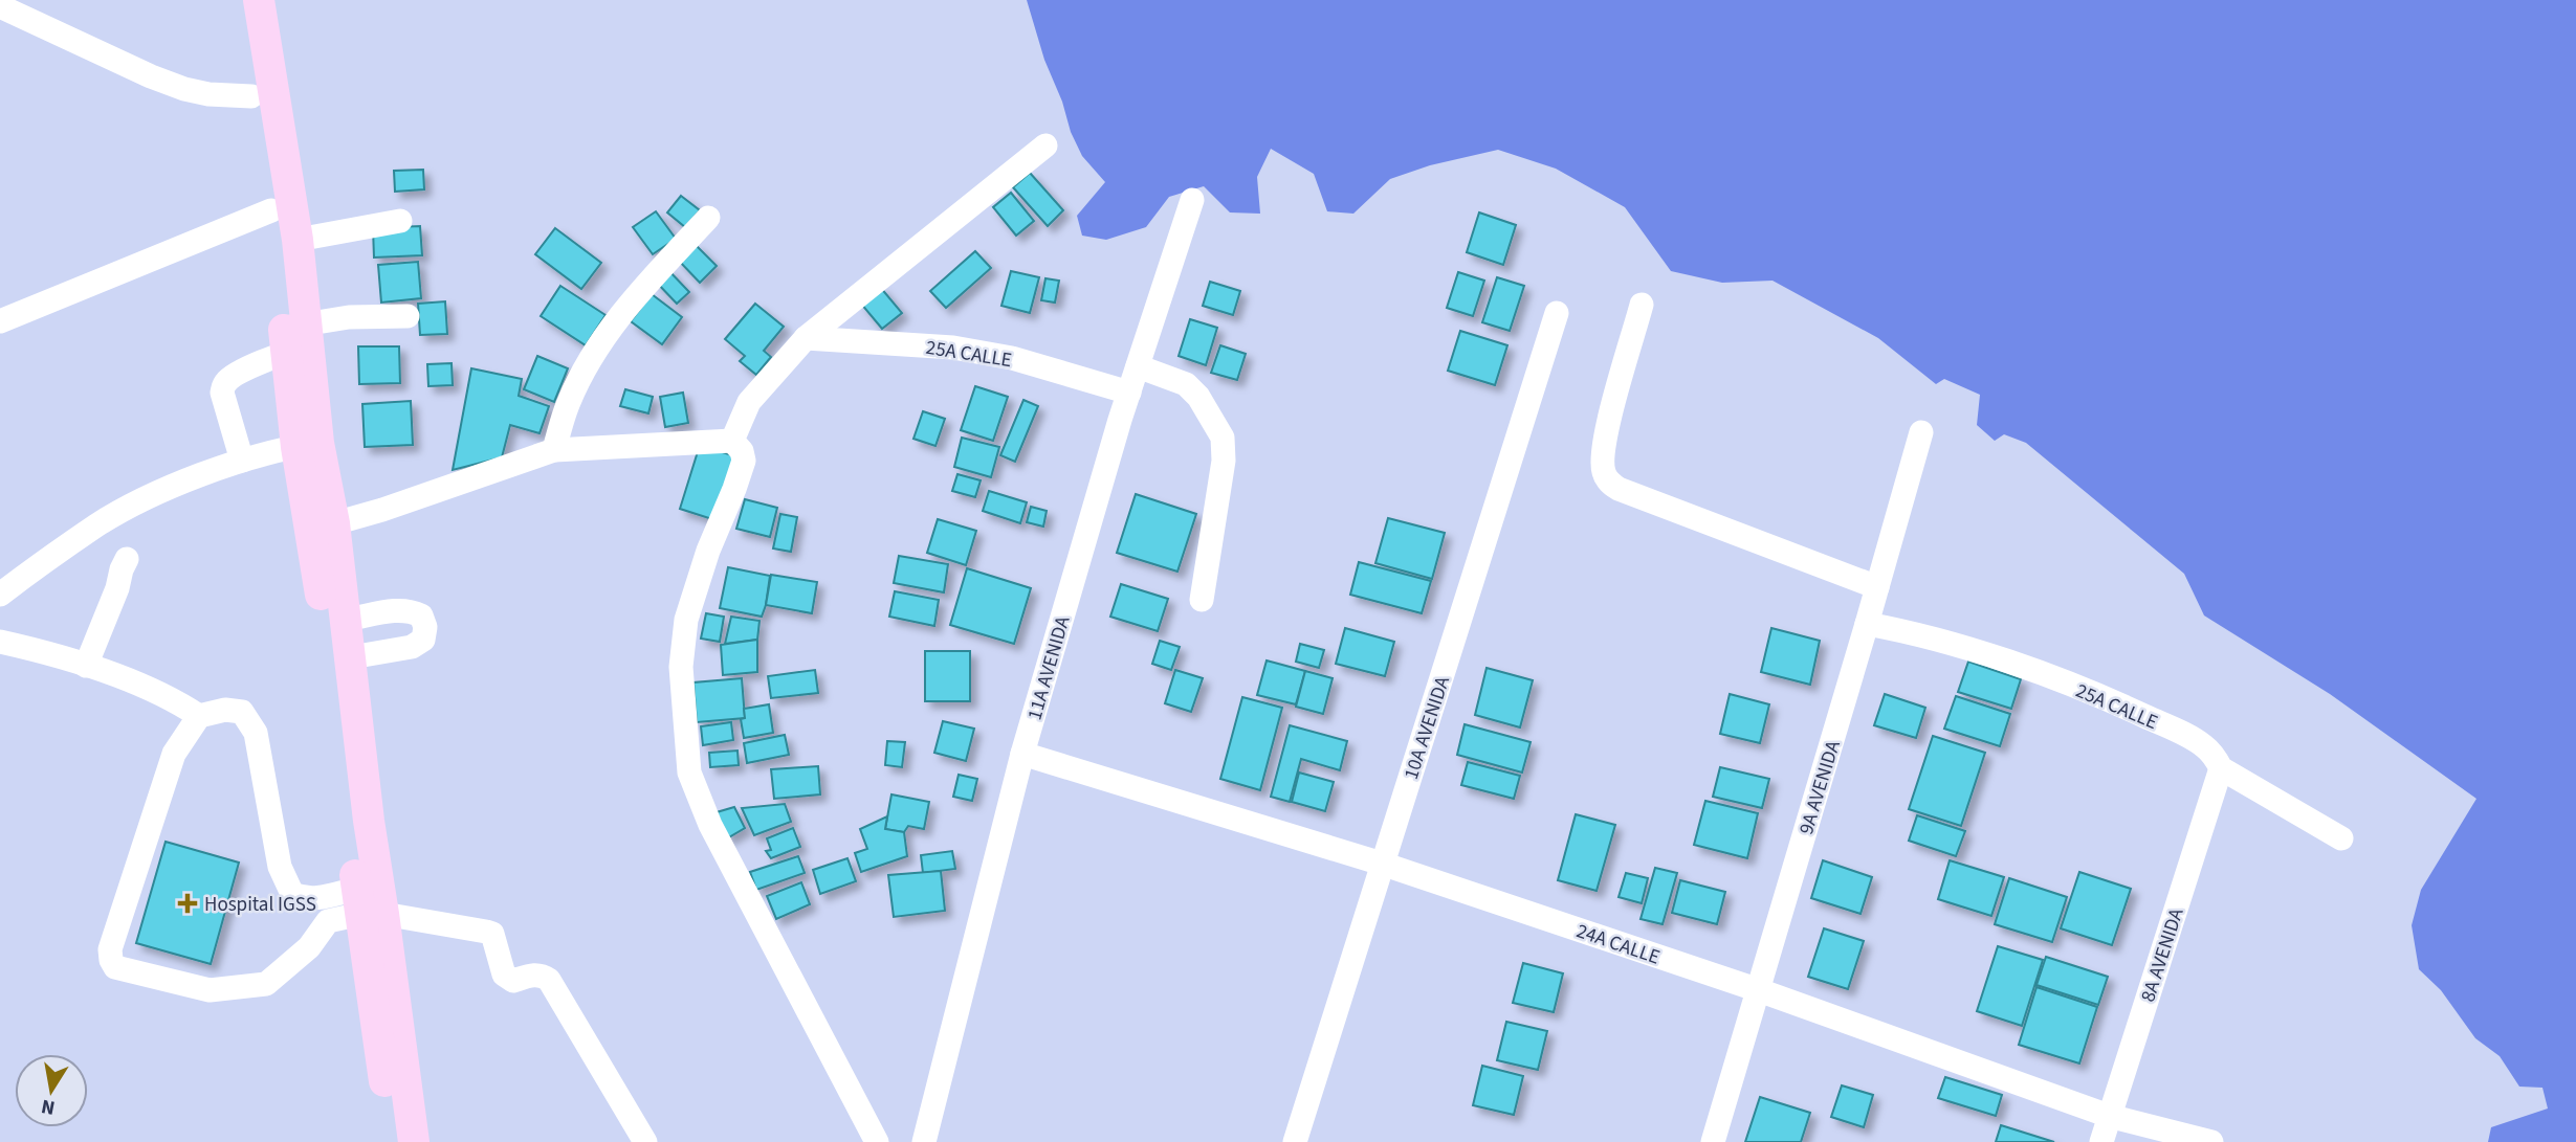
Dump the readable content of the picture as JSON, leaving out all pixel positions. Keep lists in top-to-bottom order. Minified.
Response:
{"streets":{"street":["25A CALLE","11A AVENIDA","10A AVENIDA","9A AVENIDA","24A CALLE","8A AVENIDA"]},"crossings":[["25A CALLE","11A AVENIDA"],["25A CALLE","9A AVENIDA"],["25A CALLE","8A AVENIDA"],["11A AVENIDA","24A CALLE"],["10A AVENIDA","24A CALLE"],["9A AVENIDA","24A CALLE"],["24A CALLE","8A AVENIDA"]],"places":{"health":["Hospital IGSS"]},"north":"bottom"}
